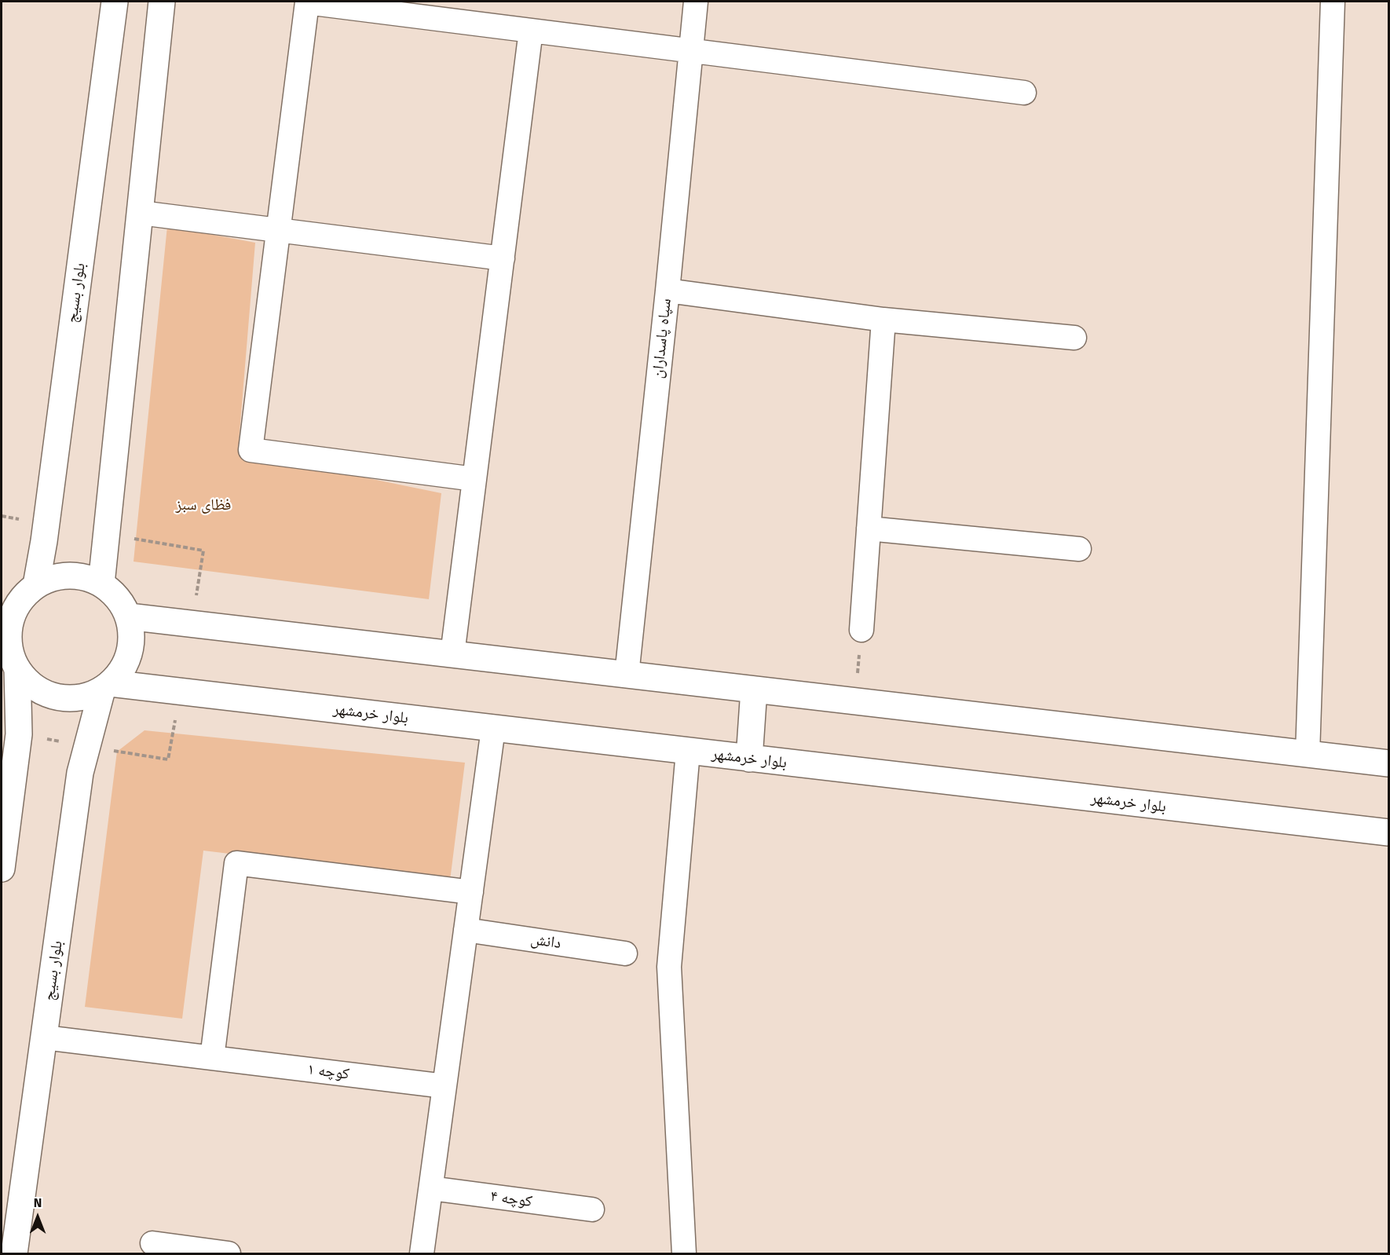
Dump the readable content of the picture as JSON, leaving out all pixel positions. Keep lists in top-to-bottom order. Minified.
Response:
{"streets":{"main road":["بلوار بسیج","بلوار خرمشهر"],"street":["سپاه پاسداران","دانش","کوچه ۱","کوچه ۴"]},"crossings":[["بلوار بسیج","بلوار خرمشهر"],["بلوار بسیج","کوچه ۱"]],"parks":["فظای سبز"],"north":"top"}
